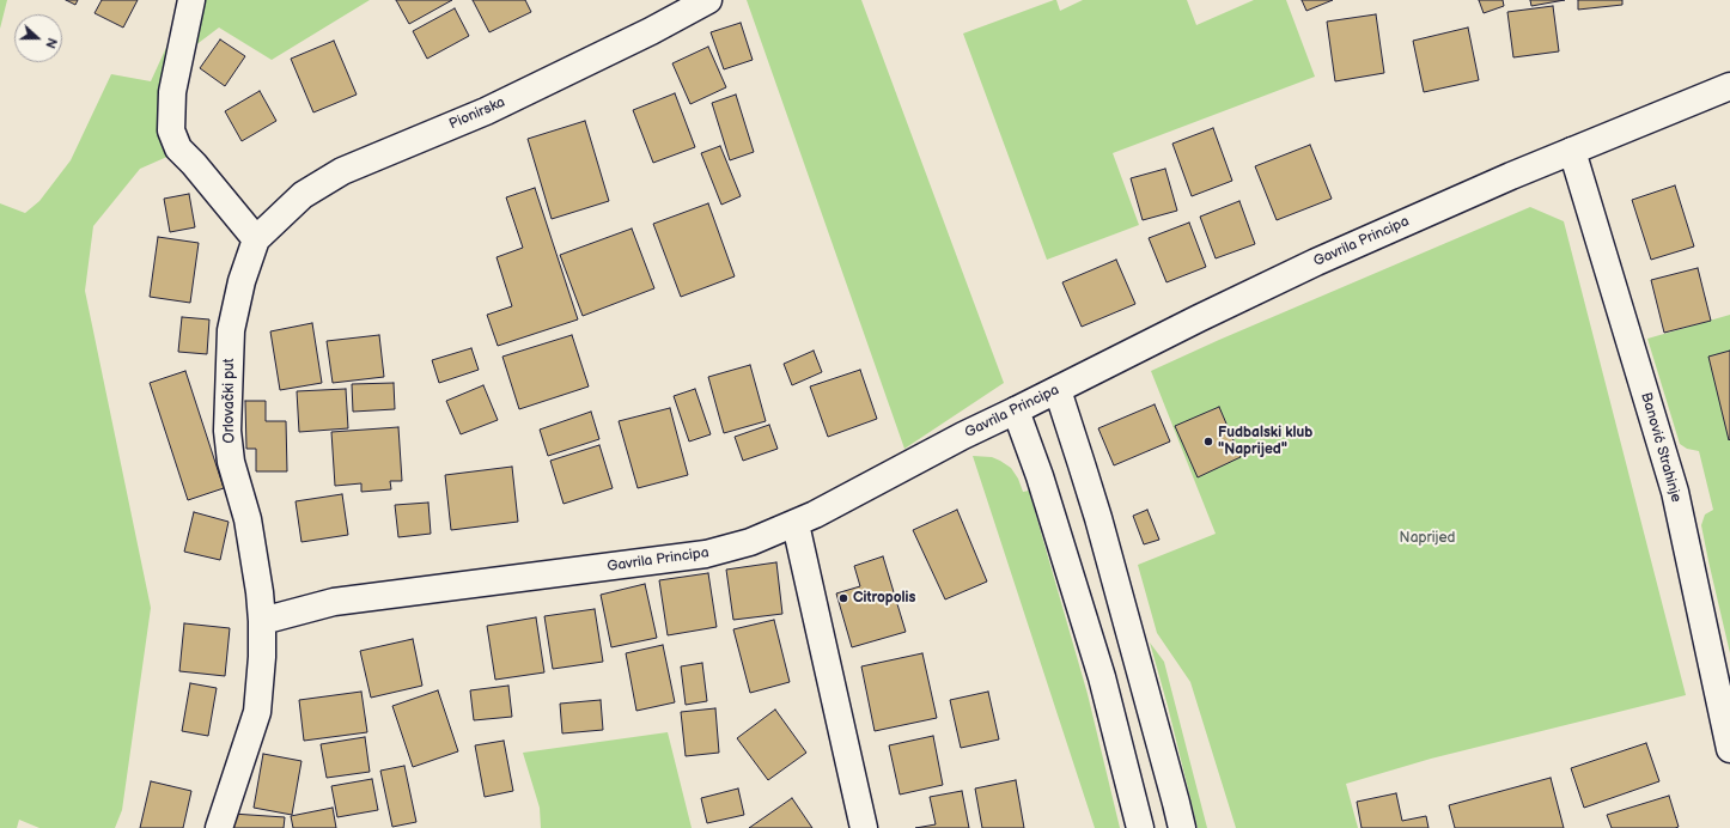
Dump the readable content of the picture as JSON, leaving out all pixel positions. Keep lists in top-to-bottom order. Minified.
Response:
{"streets":{"street":["Pionirska","Gavrila Principa","Orlovački put","Banović Strahinje"]},"crossings":[["Pionirska","Orlovački put"],["Gavrila Principa","Orlovački put"],["Gavrila Principa","Banović Strahinje"]],"parks":["Naprijed"],"places":["Fudbalski klub \"Naprijed\"","Citropolis"],"north":"right"}
